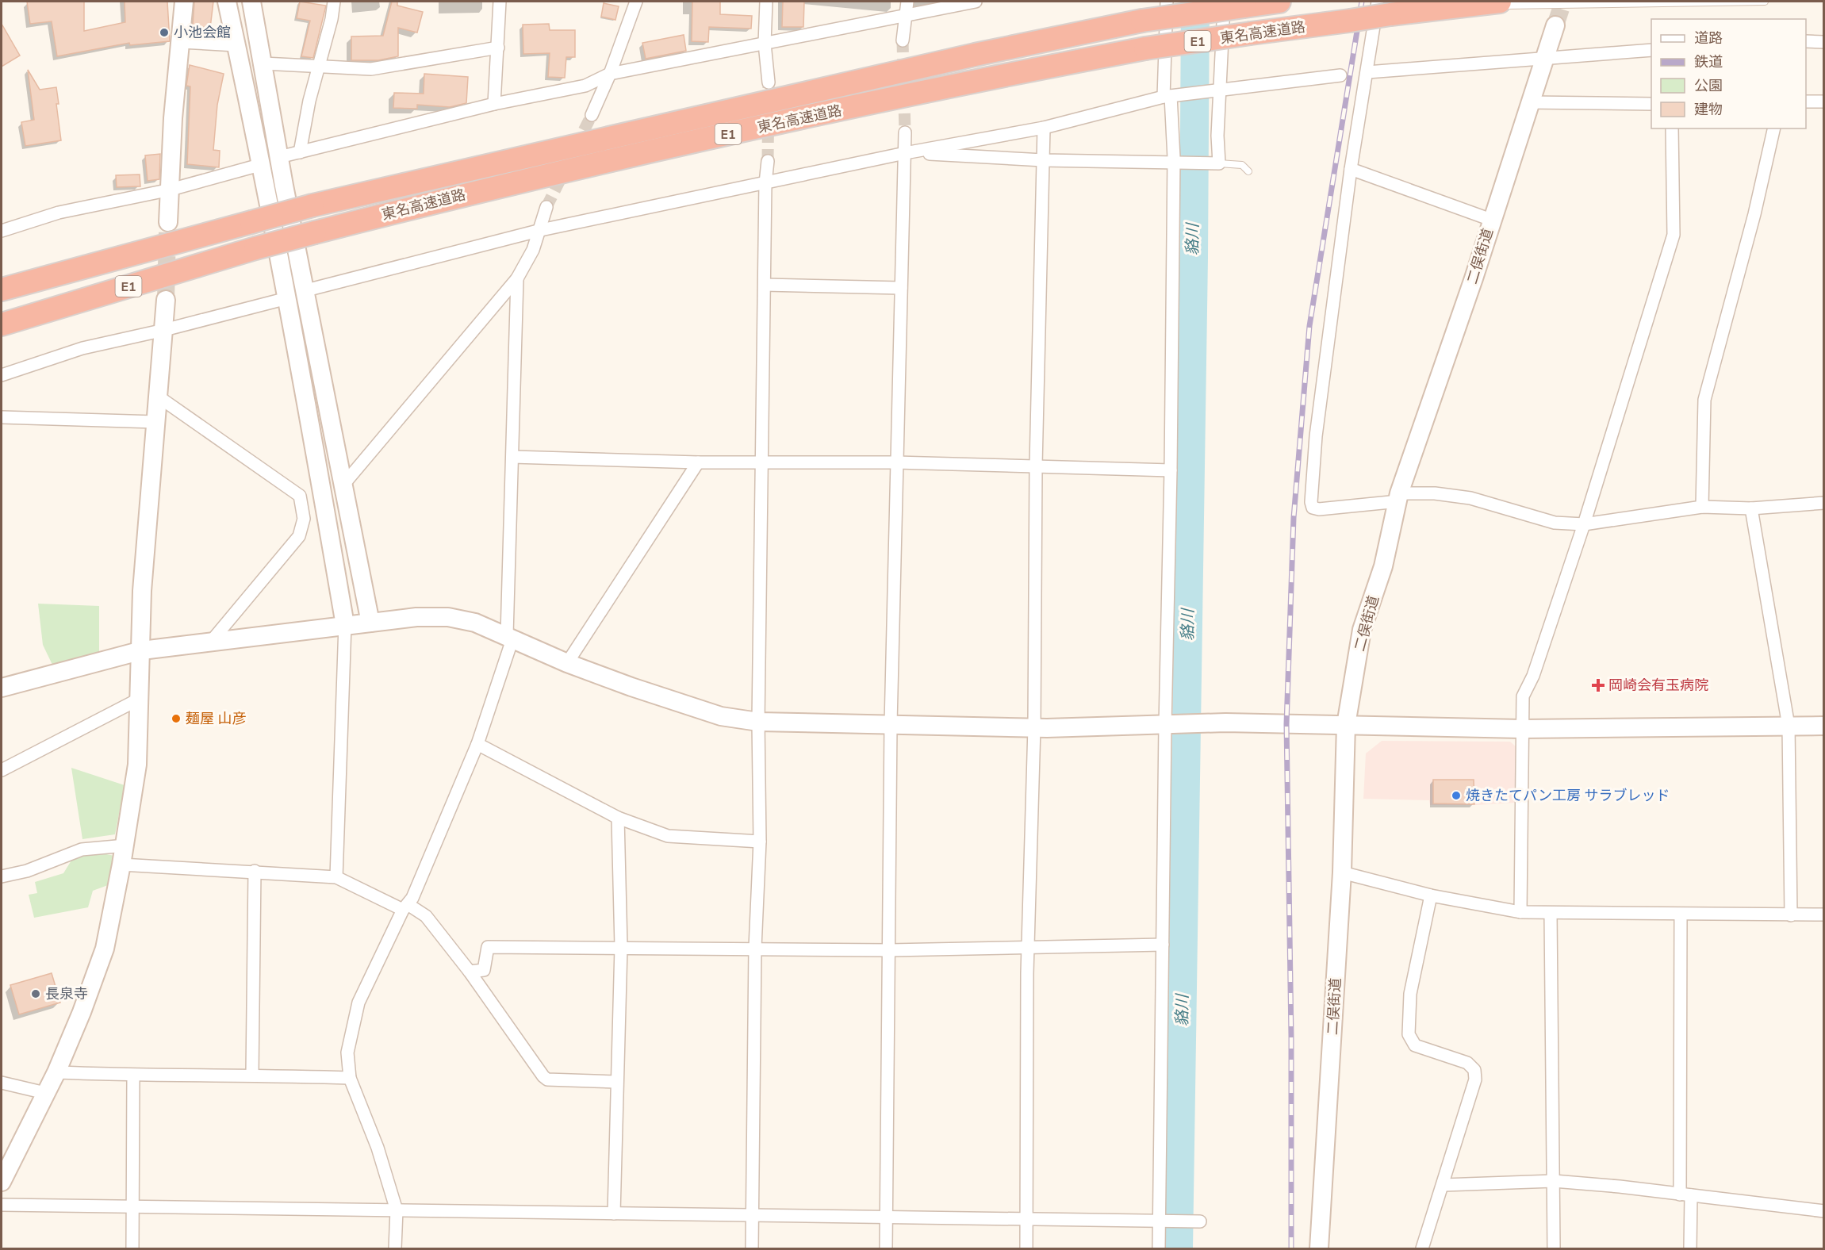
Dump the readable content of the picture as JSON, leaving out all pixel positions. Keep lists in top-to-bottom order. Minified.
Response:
{"streets":{"highway":["東名高速道路","E1"],"street":["二俣街道"]},"water":["貉川"],"places":{"other":["小池会館","麺屋 山彦","焼きたてパン工房 サラブレッド","長泉寺"],"health":["岡崎会有玉病院"]},"legend":["道路","鉄道","公園","建物"]}
